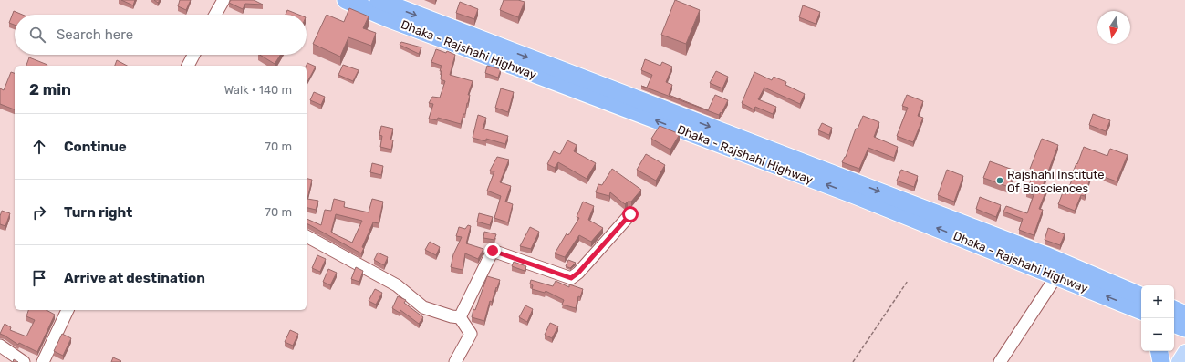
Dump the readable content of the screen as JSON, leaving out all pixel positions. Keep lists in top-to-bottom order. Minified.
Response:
{"streets":{"highway":["Dhaka - Rajshahi Highway"]},"places":["Rajshahi Institute Of Biosciences"],"north":"bottom","page":{"search":"Search here","heading":["2 min","Walk · 140 m"],"list":[["Continue","70 m"],["Turn right","70 m"],"Arrive at destination"],"map_buttons":["+","−"]}}
